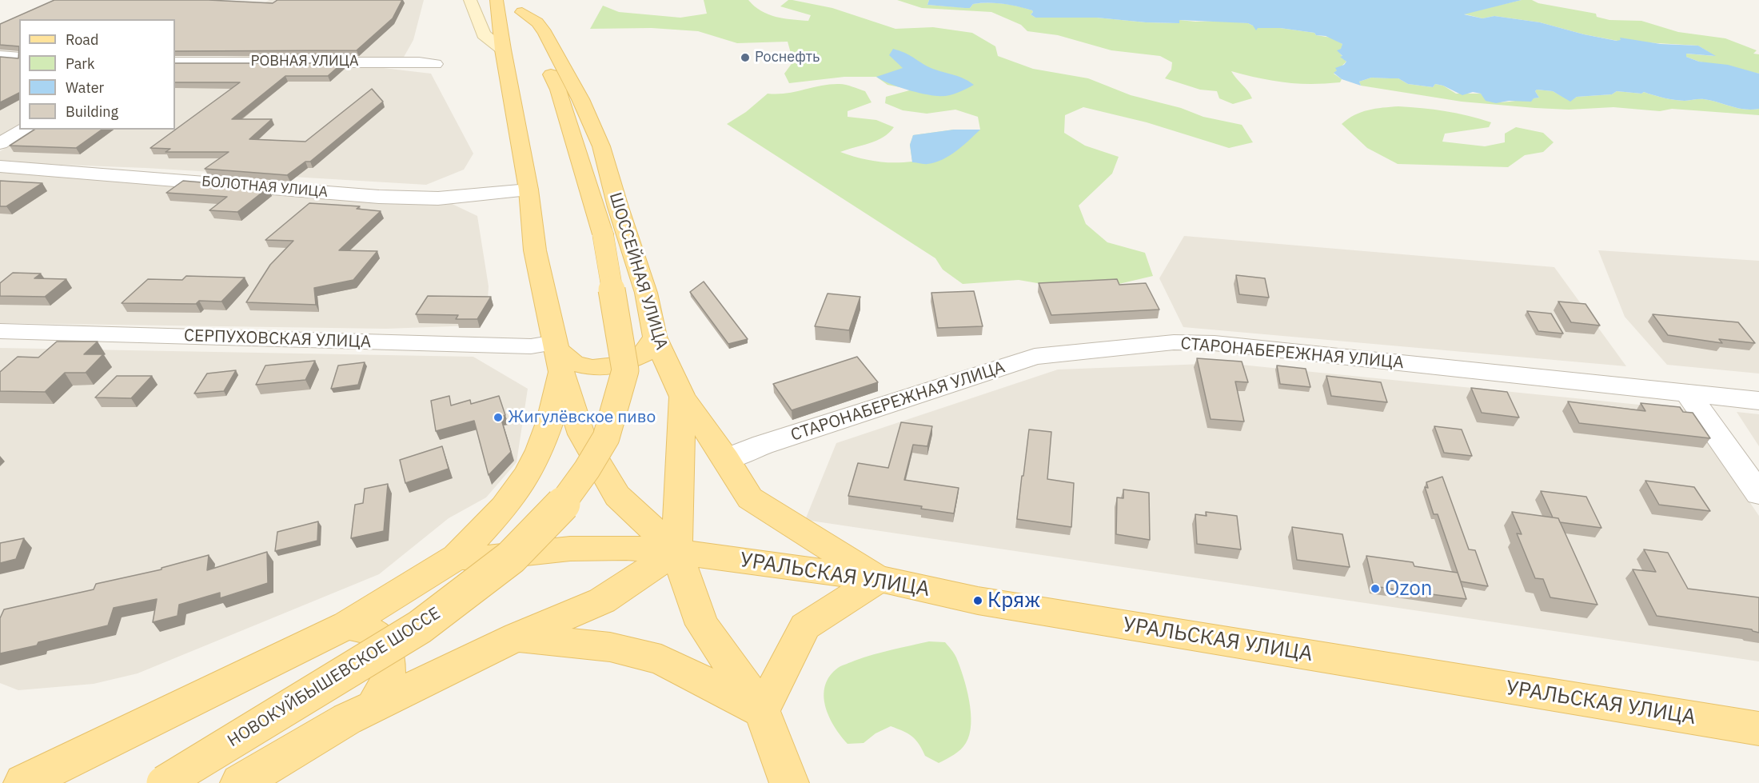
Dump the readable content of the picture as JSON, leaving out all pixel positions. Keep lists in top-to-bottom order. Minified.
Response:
{"streets":{"main road":["ШОССЕЙНАЯ УЛИЦА","УРАЛЬСКАЯ УЛИЦА","НОВОКУЙБЫШЕВСКОЕ ШОССЕ"],"street":["РОВНАЯ УЛИЦА","БОЛОТНАЯ УЛИЦА","СЕРПУХОВСКАЯ УЛИЦА","СТАРОНАБЕРЕЖНАЯ УЛИЦА"]},"crossings":[["ШОССЕЙНАЯ УЛИЦА","УРАЛЬСКАЯ УЛИЦА"],["ШОССЕЙНАЯ УЛИЦА","НОВОКУЙБЫШЕВСКОЕ ШОССЕ"]],"places":["Роснефть","Жигулёвское пиво","Ozon","Кряж"],"legend":["Road","Park","Water","Building"]}
